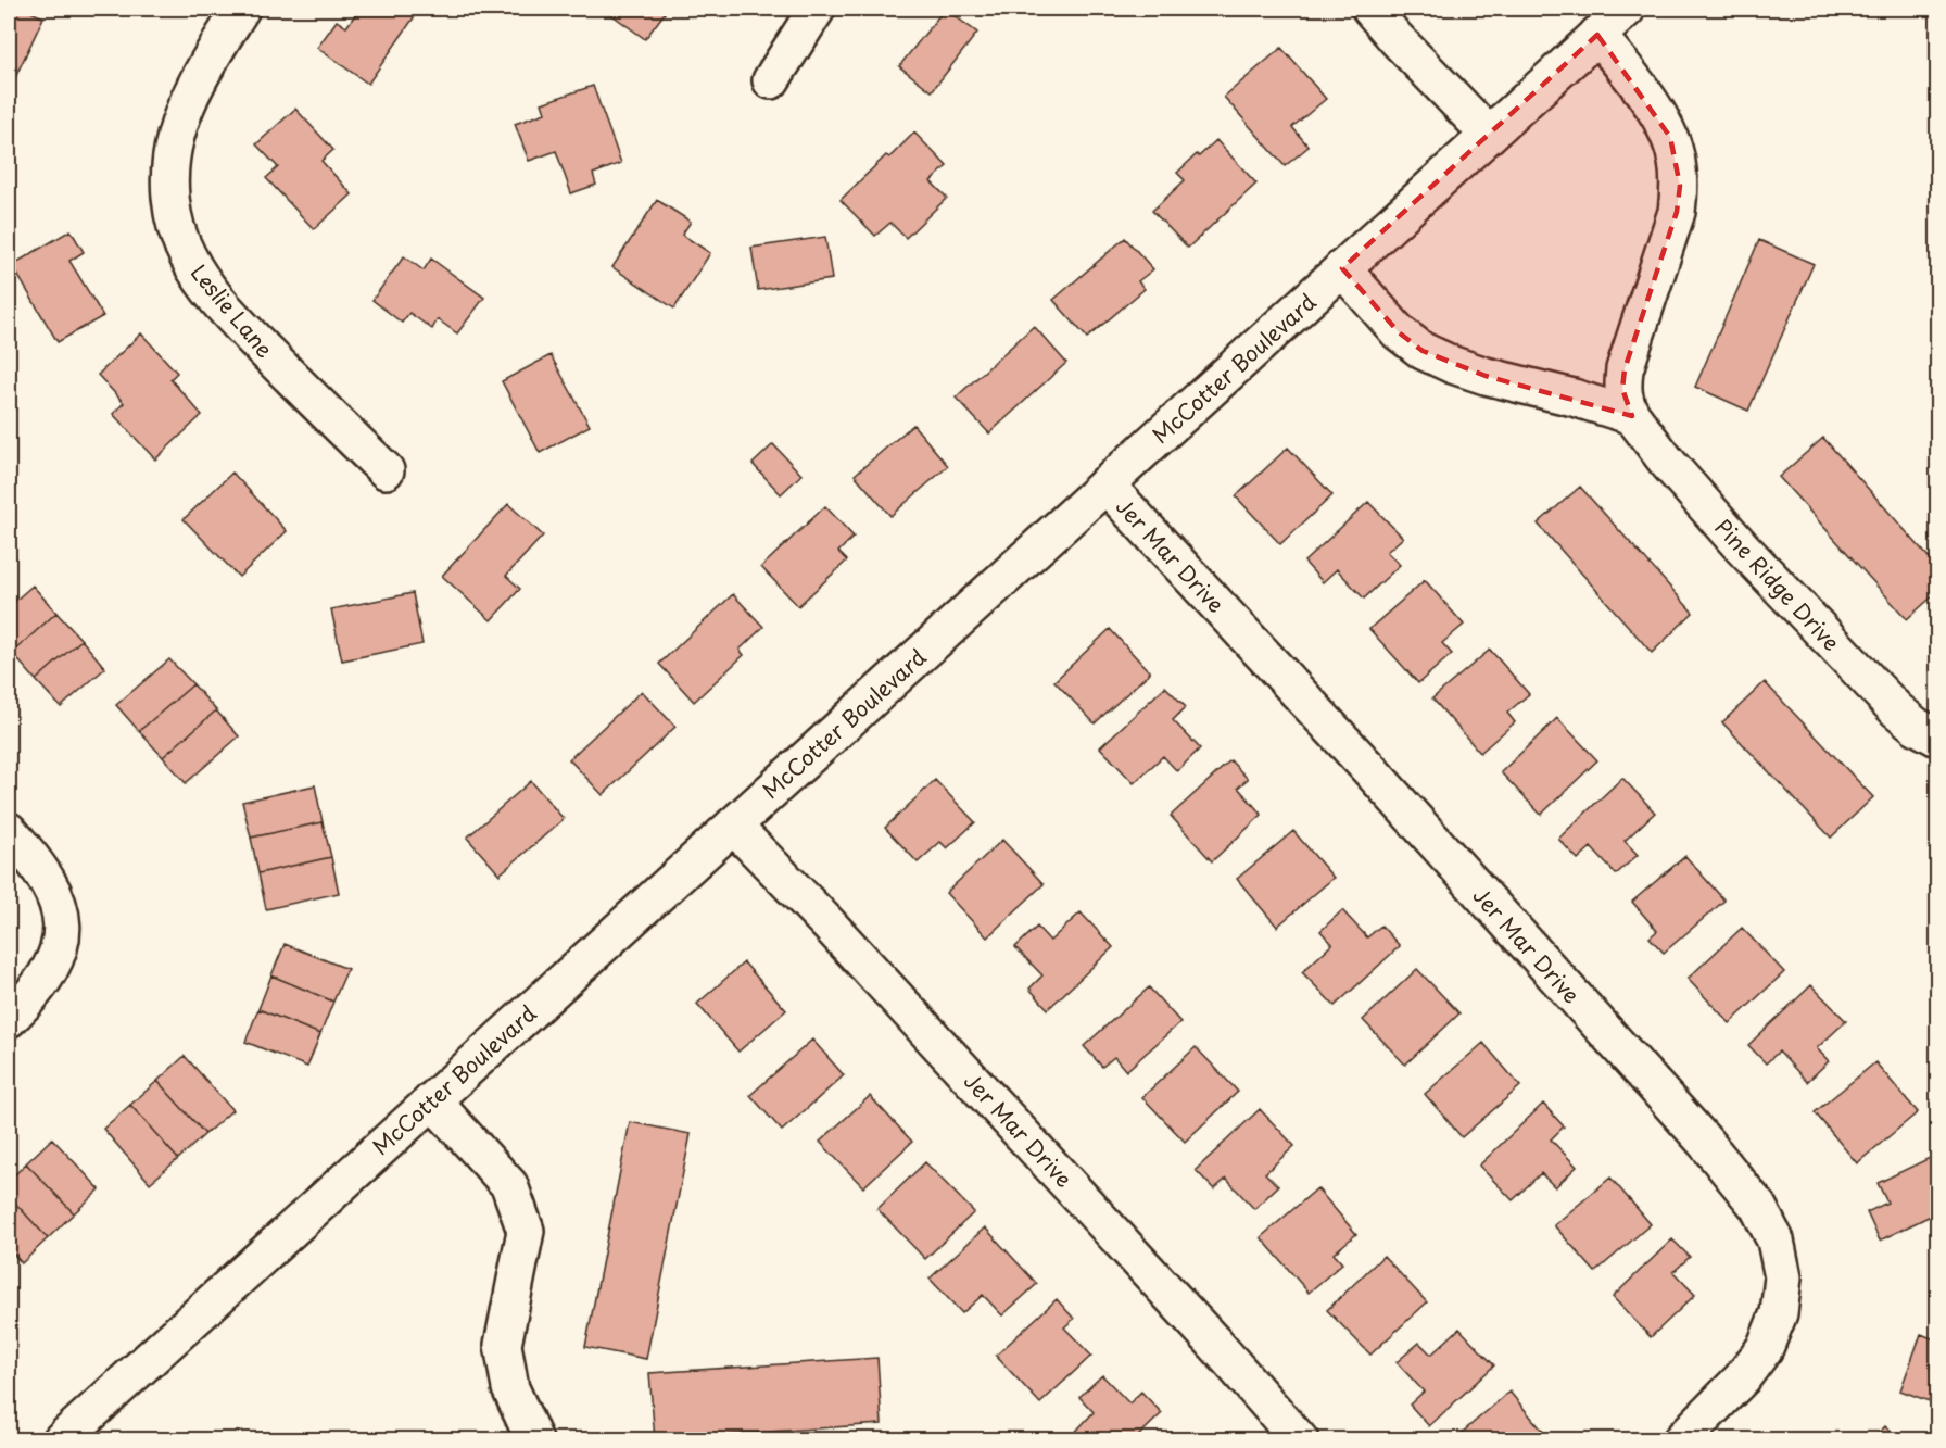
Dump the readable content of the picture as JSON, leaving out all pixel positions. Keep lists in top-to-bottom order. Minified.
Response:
{"streets":{"street":["Leslie Lane","McCotter Boulevard","Jer Mar Drive","Pine Ridge Drive"]},"crossings":[["McCotter Boulevard","Jer Mar Drive"],["McCotter Boulevard","Pine Ridge Drive"]]}
